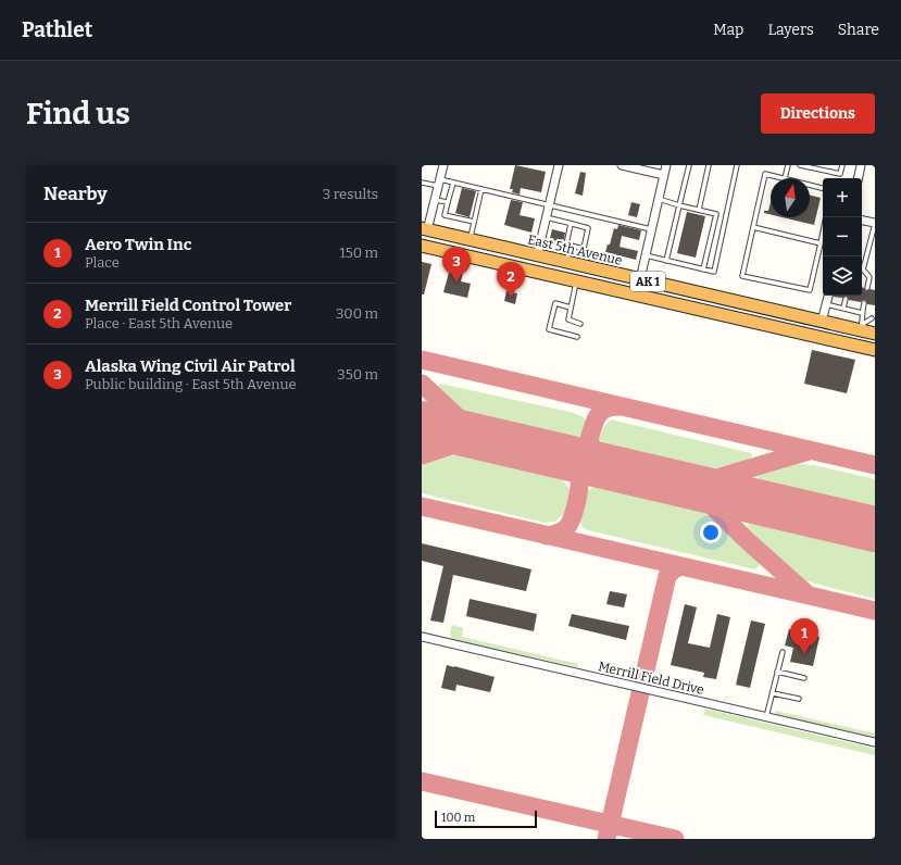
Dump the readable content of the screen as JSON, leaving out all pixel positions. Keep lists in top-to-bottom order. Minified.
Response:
{"streets":{"highway":["East 5th Avenue","AK 1"],"street":["Merrill Field Drive"]},"scale_bar":"100 m","north":"top","page":{"header":"Pathlet","nav":["Map","Layers","Share"],"buttons":"Directions","title":"Find us","heading":["Nearby","3 results"],"map_buttons":["+","−"],"list":[{"mark":"1","name":"Aero Twin Inc","note":"Place","value":"150 m"},{"mark":"2","name":"Merrill Field Control Tower","note":"Place · East 5th Avenue","value":"300 m"},{"mark":"3","name":"Alaska Wing Civil Air Patrol","note":"Public building · East 5th Avenue","value":"350 m"}],"pins":["3","2","1"],"scale":"100 m"}}
